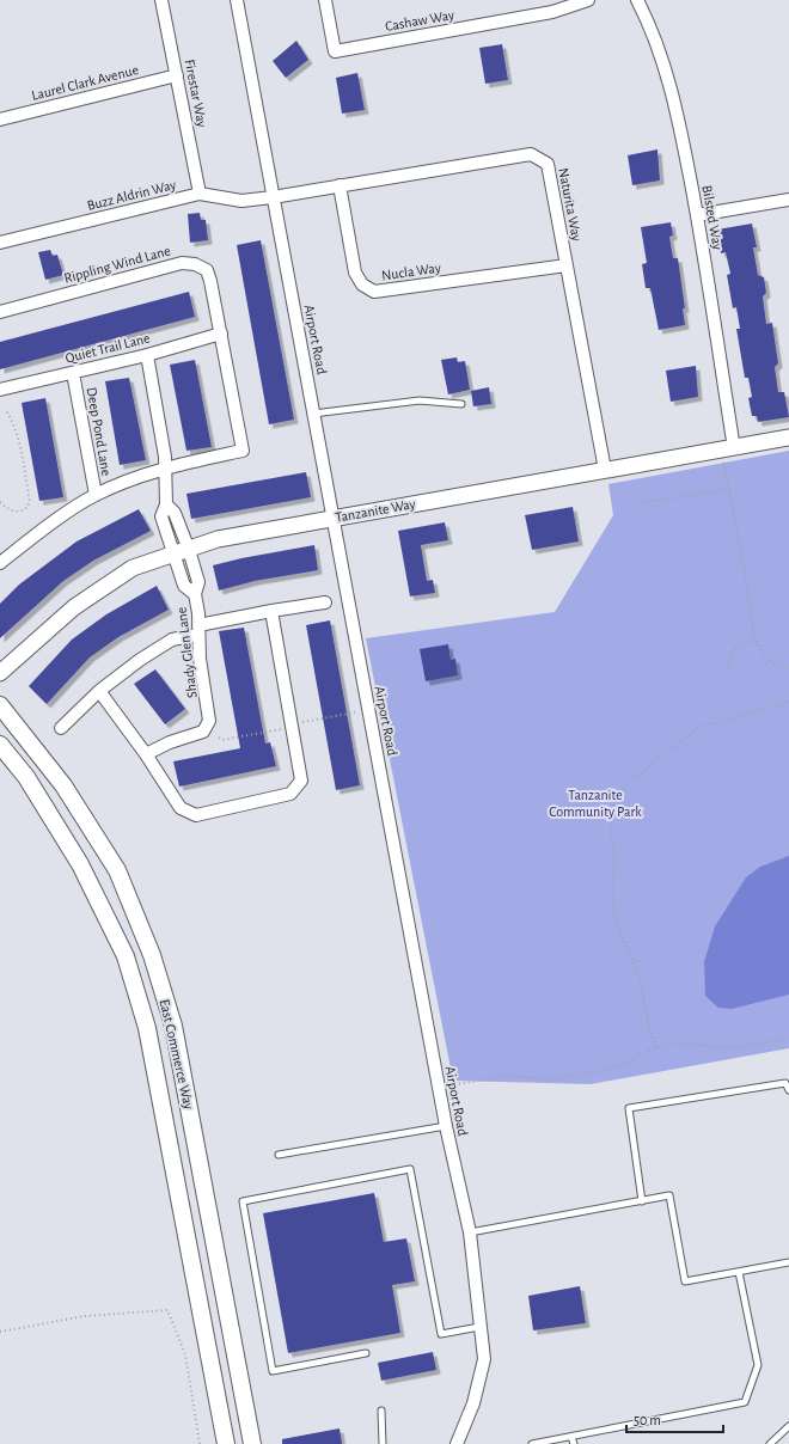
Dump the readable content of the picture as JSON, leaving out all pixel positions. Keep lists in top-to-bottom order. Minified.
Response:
{"streets":{"main road":["East Commerce Way"],"street":["Cashaw Way","Laurel Clark Avenue","Firestar Way","Buzz Aldrin Way","Naturita Way","Bilsted Way","Rippling Wind Lane","Nucla Way","Airport Road","Quiet Trail Lane","Deep Pond Lane","Tanzanite Way","Shady Glen Lane"]},"crossings":[["Laurel Clark Avenue","Firestar Way"],["Firestar Way","Buzz Aldrin Way"],["Buzz Aldrin Way","Naturita Way"],["Buzz Aldrin Way","Airport Road"],["Naturita Way","Nucla Way"],["Naturita Way","Airport Road"],["Naturita Way","Tanzanite Way"],["Bilsted Way","Tanzanite Way"],["Rippling Wind Lane","Quiet Trail Lane"],["Airport Road","Tanzanite Way"],["Quiet Trail Lane","Deep Pond Lane"],["Quiet Trail Lane","Shady Glen Lane"],["Tanzanite Way","Shady Glen Lane"]],"parks":["Tanzanite Community Park"],"scale_bar":"50 m"}
